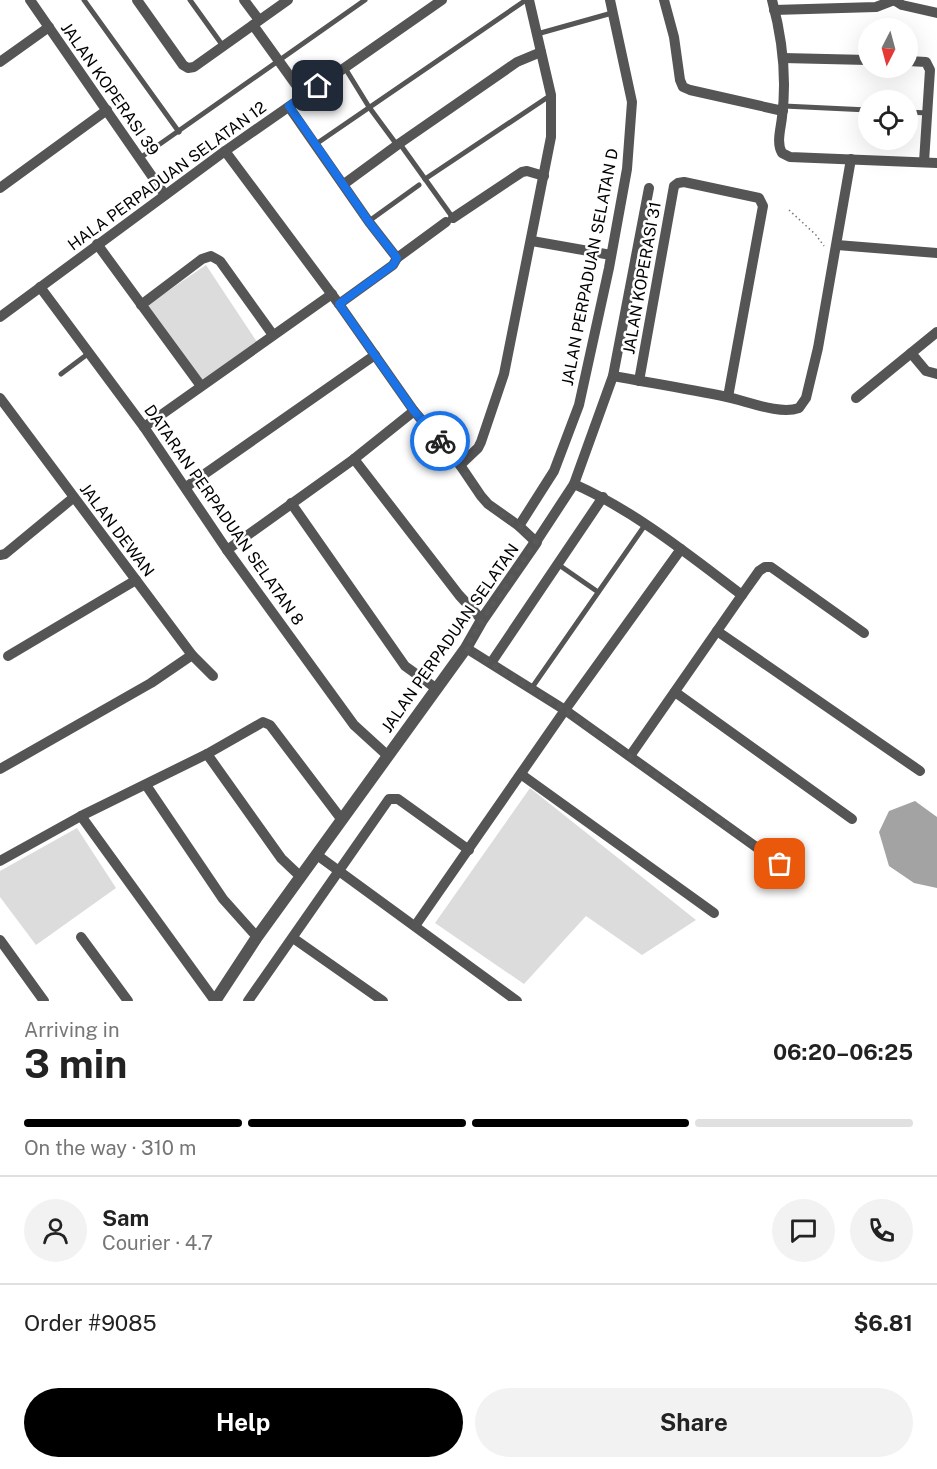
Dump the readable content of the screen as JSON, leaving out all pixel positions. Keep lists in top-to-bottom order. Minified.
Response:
{"streets":{"street":["JALAN KOPERASI 39","HALA PERPADUAN SELATAN 12","JALAN PERPADUAN SELATAN D","JALAN KOPERASI 31","DATARAN PERPADUAN SELATAN 8","JALAN DEWAN","JALAN PERPADUAN SELATAN"]},"crossings":[["JALAN KOPERASI 39","HALA PERPADUAN SELATAN 12"],["HALA PERPADUAN SELATAN 12","DATARAN PERPADUAN SELATAN 8"],["DATARAN PERPADUAN SELATAN 8","JALAN PERPADUAN SELATAN"]],"north":"bottom","page":{"heading":["3 min","Arriving in","06:20–06:25"],"panel":["Sam","Courier · 4.7","Order #9085","$6.81"],"bar":"On the way · 310 m","buttons":["Help","Share"]}}
